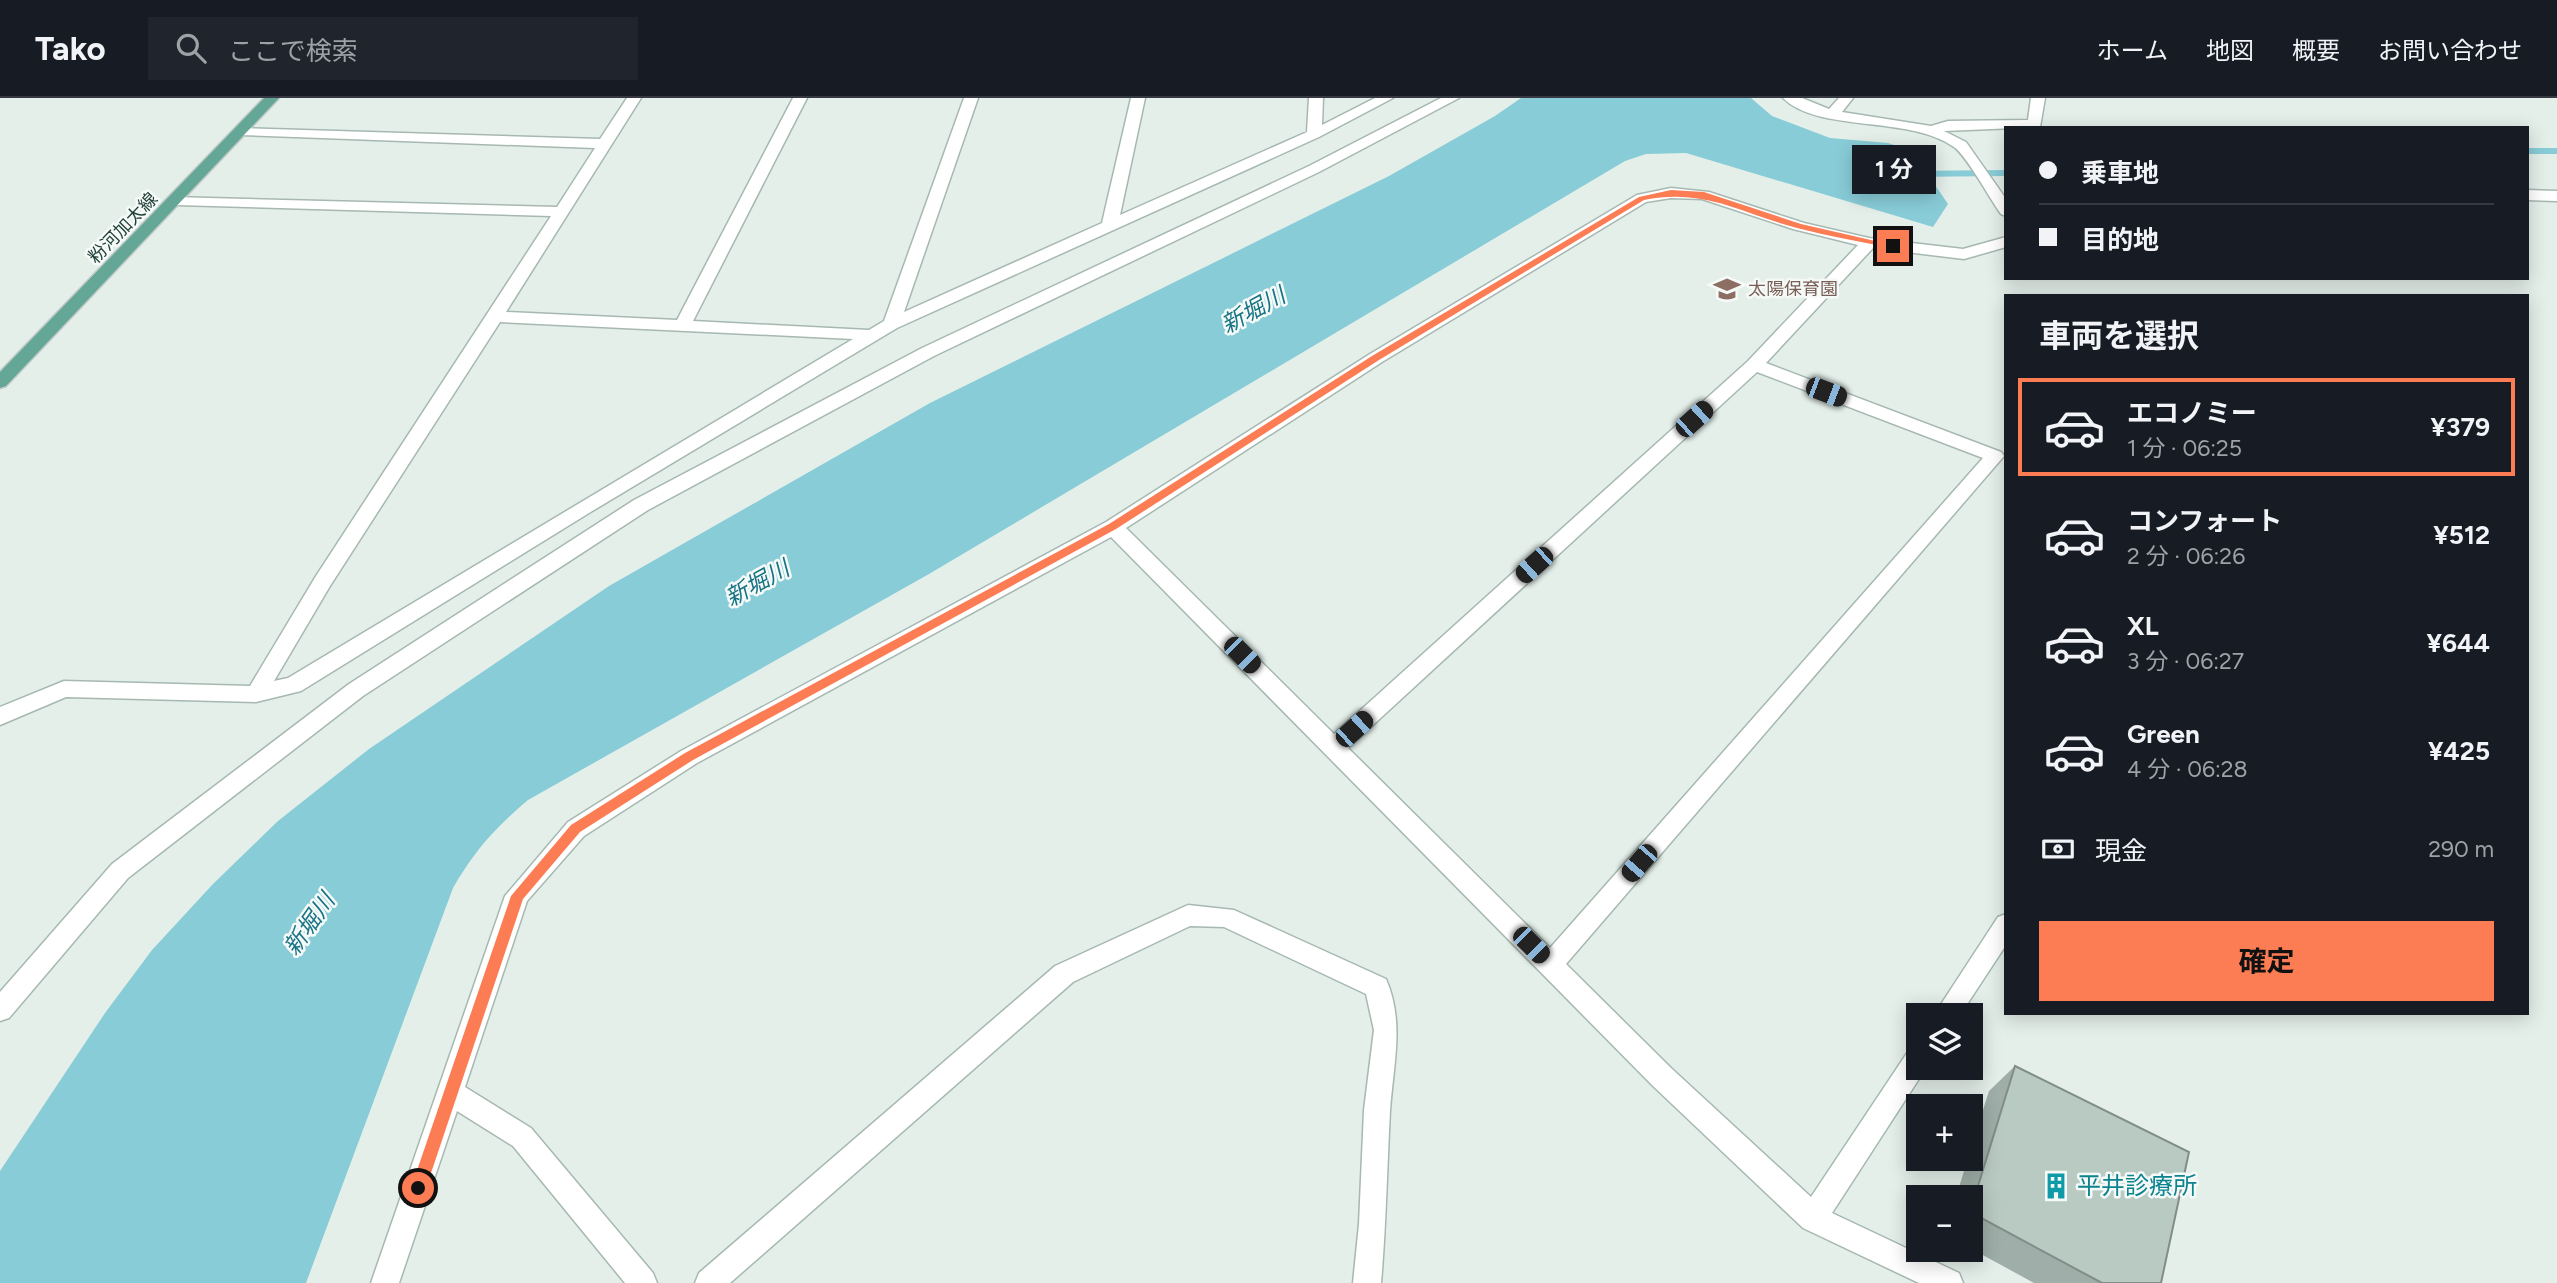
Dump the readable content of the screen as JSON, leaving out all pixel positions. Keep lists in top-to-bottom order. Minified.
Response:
{"streets":{"main road":["粉河加太線"]},"water":["新堀川"],"places":{"school or university":["太陽保育園"],"building":["平井診療所"]},"page":{"header":"Tako","search":"ここで検索","nav":["ホーム","地図","概要","お問い合わせ"],"banner":["乗車地","目的地"],"bubble":"1 分","heading":"車両を選択","list":[{"name":"エコノミー","note":"1 分 · 06:25","value":"¥379"},{"name":"コンフォート","note":"2 分 · 06:26","value":"¥512"},{"name":"XL","note":"3 分 · 06:27","value":"¥644"},{"name":"Green","note":"4 分 · 06:28","value":"¥425"}],"pay":["現金","290 m"],"buttons":"確定","map_buttons":["+","−"]}}
